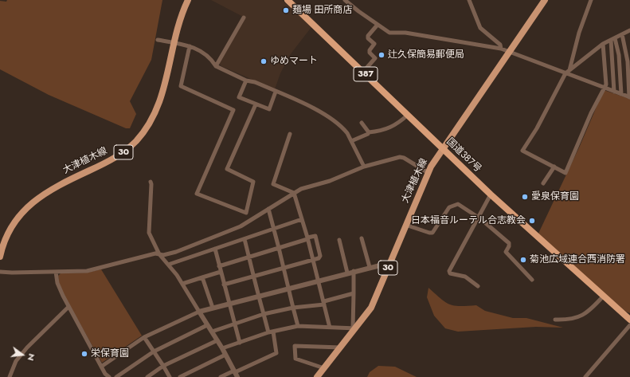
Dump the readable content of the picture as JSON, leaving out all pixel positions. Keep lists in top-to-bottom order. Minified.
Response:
{"streets":{"highway":["387","国道387号"],"main road":["30","大津植木線"]},"crossings":[["国道387号","大津植木線"]],"places":["麺場 田所商店","辻久保簡易郵便局","ゆめマート","愛泉保育園","日本福音ルーテル合志教会","菊池広域連合西消防署","栄保育園"],"north":"right"}
